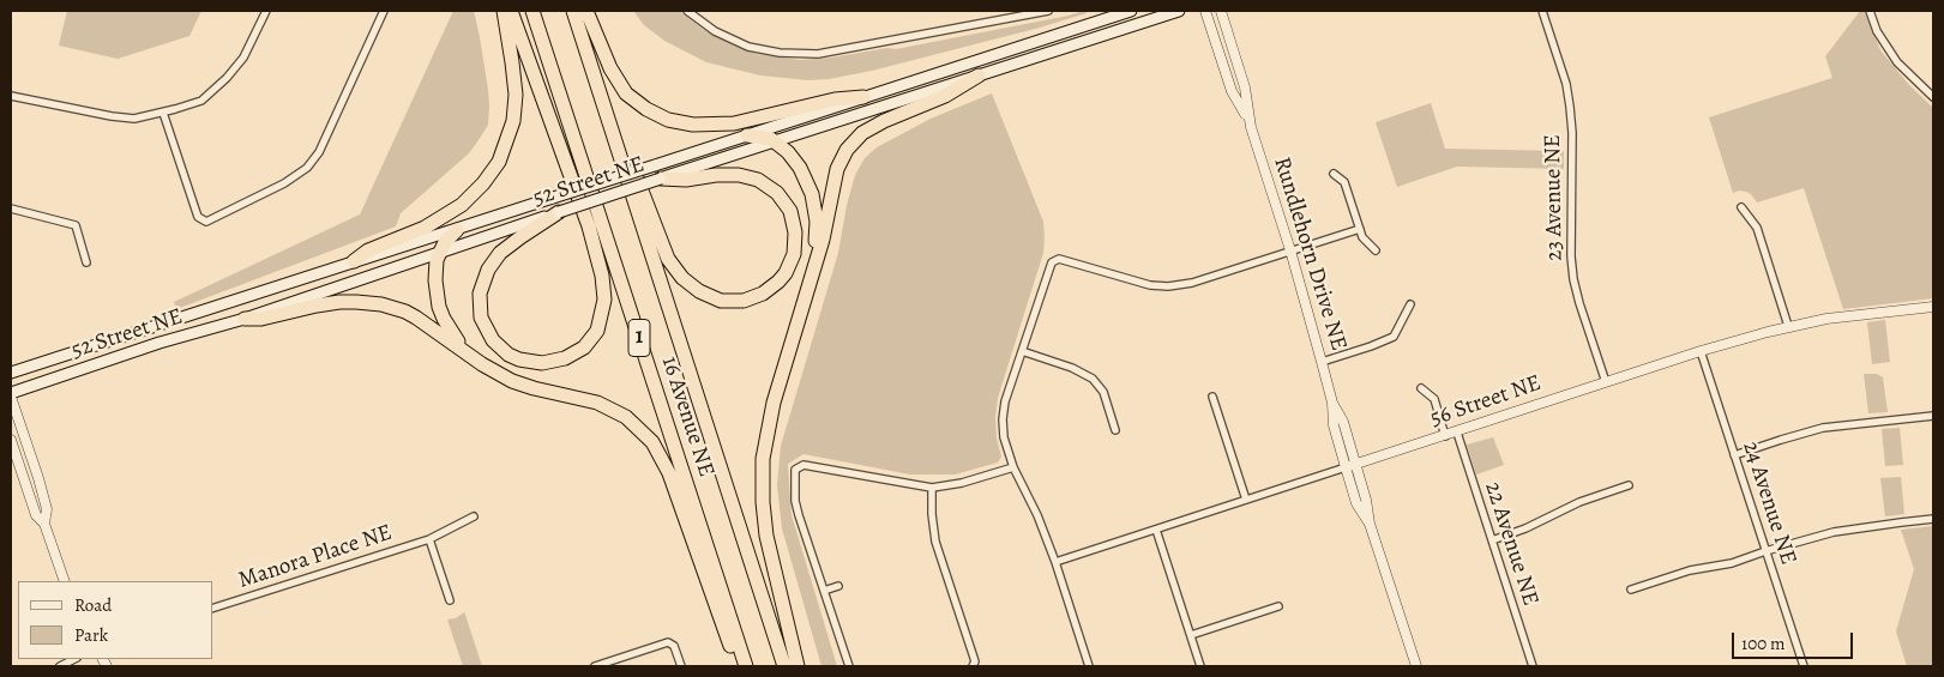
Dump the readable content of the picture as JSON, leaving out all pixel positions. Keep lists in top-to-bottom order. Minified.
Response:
{"streets":{"highway":["1","16 Avenue NE"],"main road":["52 Street NE"],"street":["23 Avenue NE","Rundlehorn Drive NE","56 Street NE","24 Avenue NE","22 Avenue NE","Manora Place NE"]},"crossings":[["23 Avenue NE","56 Street NE"],["Rundlehorn Drive NE","56 Street NE"],["56 Street NE","24 Avenue NE"],["56 Street NE","22 Avenue NE"]],"legend":["Road","Park"],"scale_bar":"100 m"}
